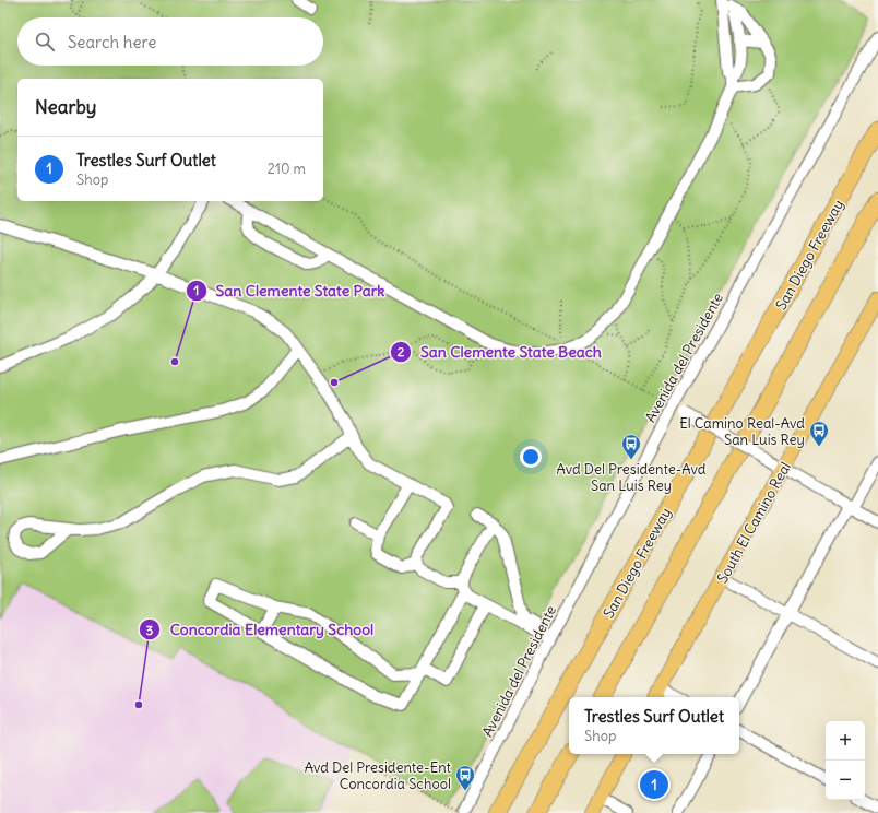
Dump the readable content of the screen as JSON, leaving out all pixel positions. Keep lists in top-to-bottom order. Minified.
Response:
{"streets":{"highway":["San Diego Freeway"],"main road":["South El Camino Real"],"street":["Avenida del Presidente"]},"places":{"other":["San Clemente State Park","San Clemente State Beach","Concordia Elementary School"],"bus stop":["El Camino Real-Avd San Luis Rey","Avd Del Presidente-Avd San Luis Rey","Avd Del Presidente-Ent Concordia School"]},"page":{"search":"Search here","heading":"Nearby","list":[{"mark":"1","name":"Trestles Surf Outlet","note":"Shop","value":"210 m"}],"popup":["Trestles Surf Outlet","Shop"],"map_buttons":["+","−"],"pins":"1"}}
